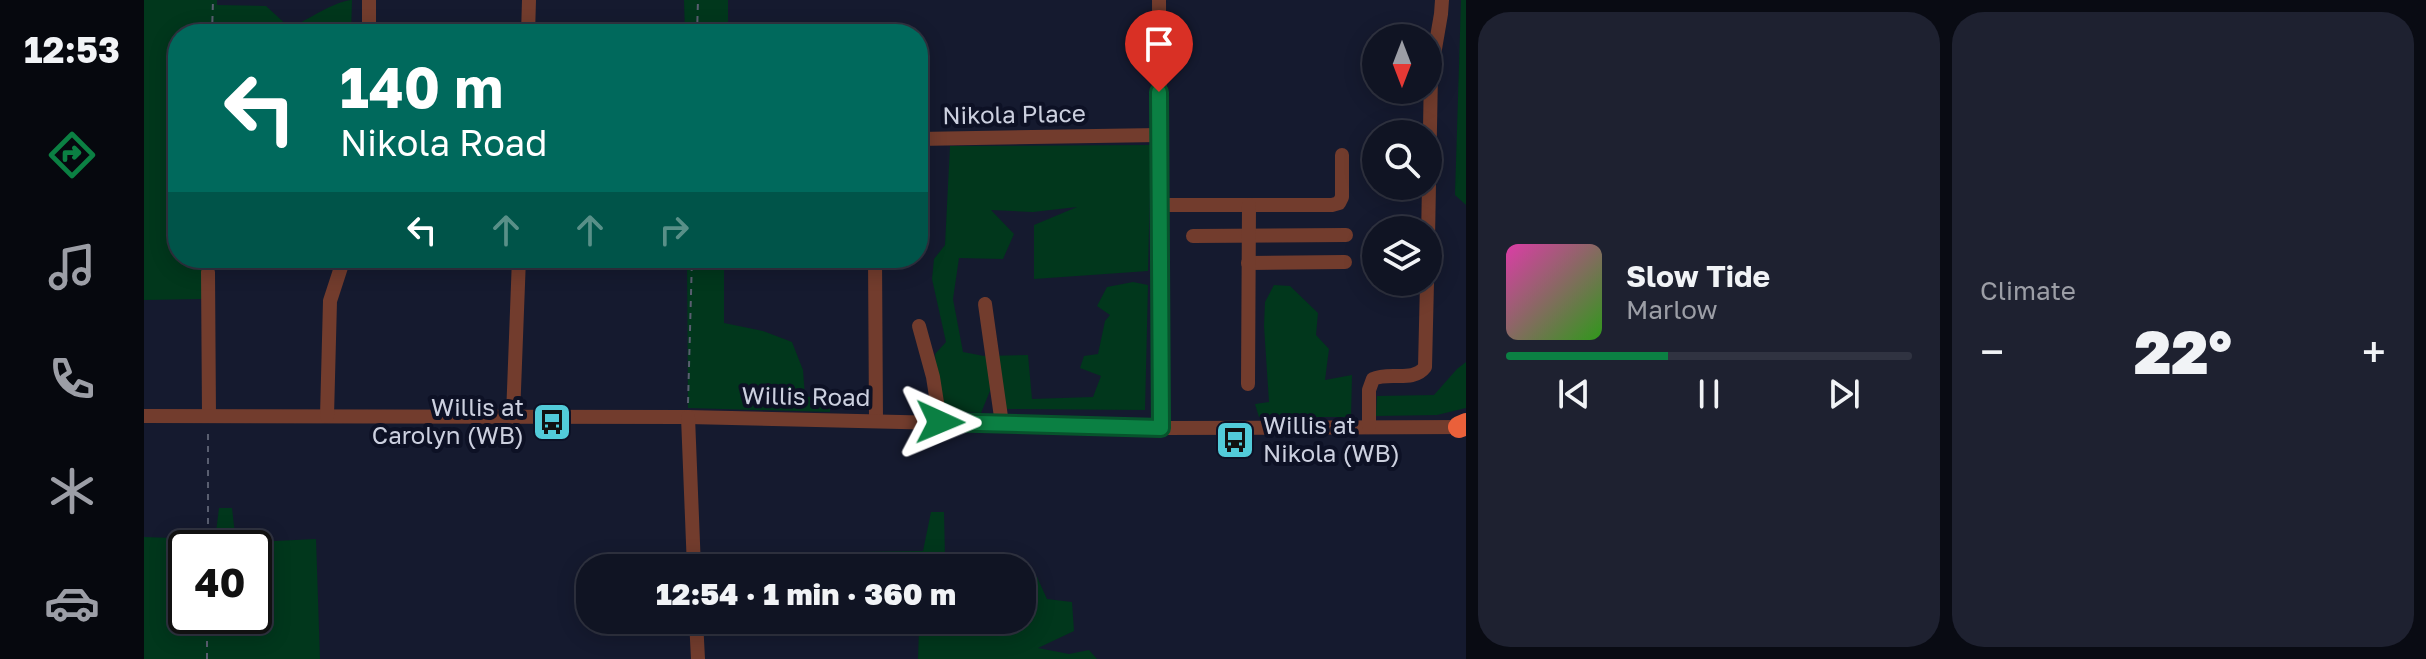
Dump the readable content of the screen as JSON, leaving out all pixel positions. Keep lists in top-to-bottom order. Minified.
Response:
{"streets":{"street":["Nikola Place","Willis Road"]},"places":{"bus stop":["Willis at Carolyn (WB)","Willis at Nikola (WB)"]},"north":"bottom","page":{"tabs":"12:53","tile":"Climate","turn":["140 m","Nikola Road"],"song":["Slow Tide","Marlow"],"heat":["−","22°","+"],"limit":"40","trip":"12:54 · 1 min · 360 m"}}
